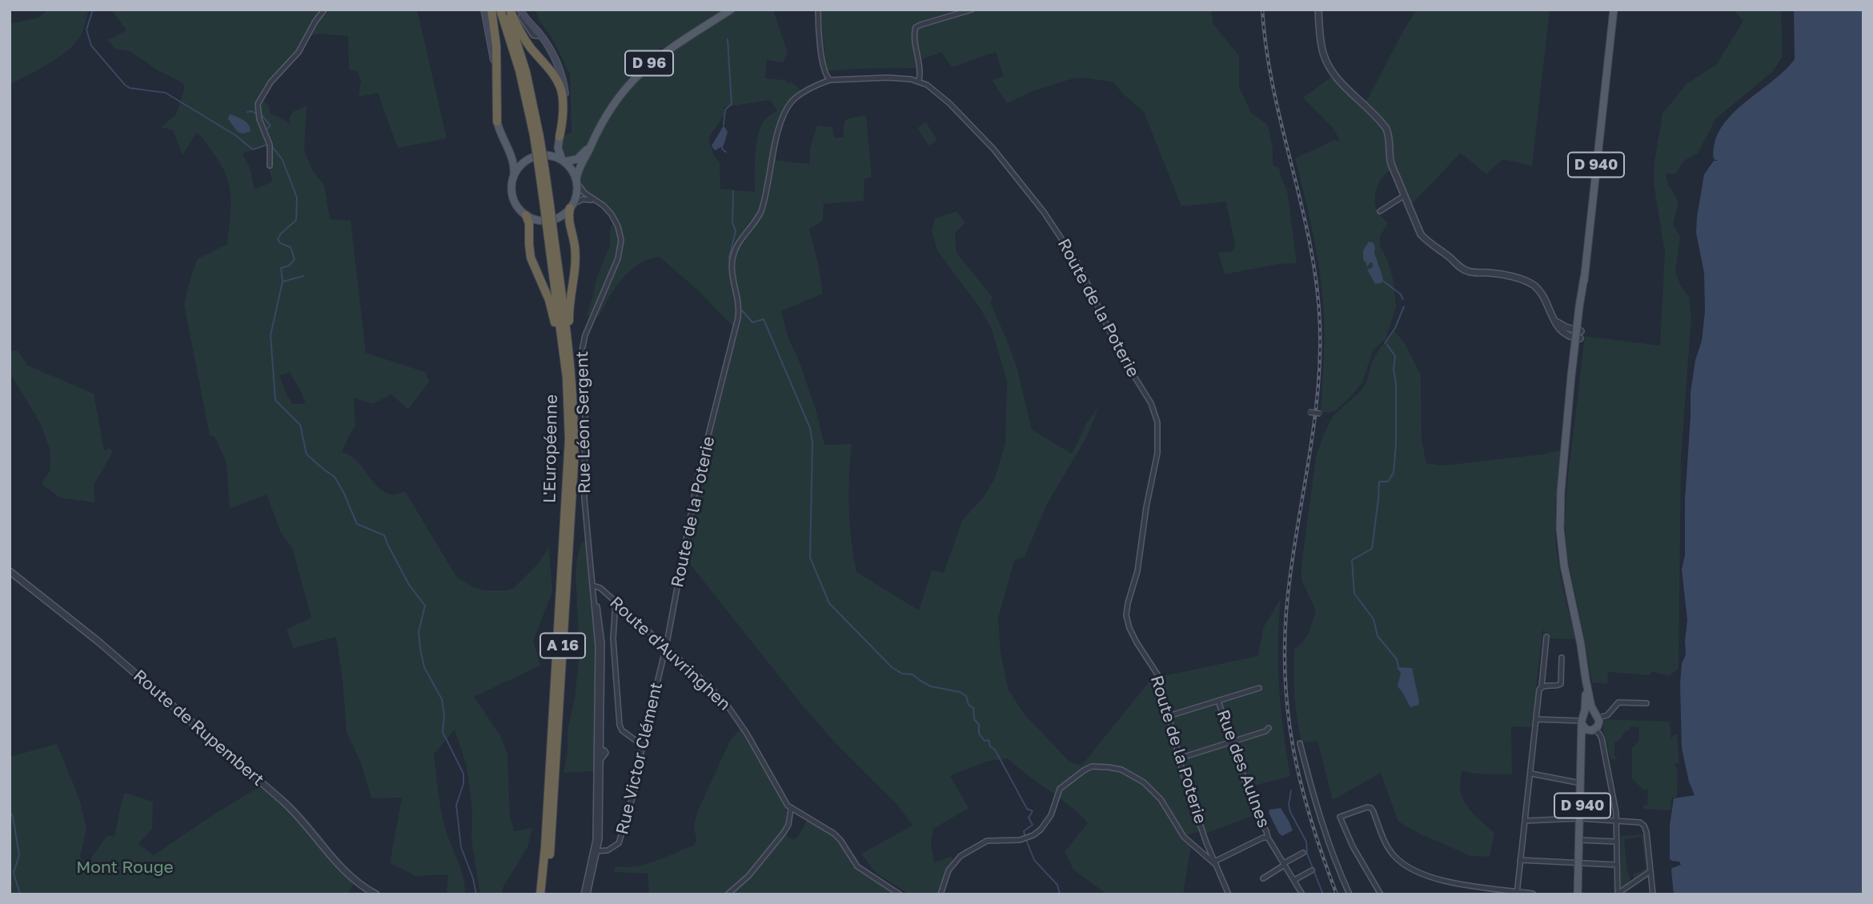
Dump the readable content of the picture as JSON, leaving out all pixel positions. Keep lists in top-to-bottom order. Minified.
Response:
{"streets":{"highway":["L'Européenne","A 16"],"main road":["D 96","D 940"],"street":["Route de la Poterie","Rue Léon Sergent","Route d'Auvringhen","Route de Rupembert","Rue Victor Clément","Rue des Aulnes"]},"crossings":[["D 96","Rue Léon Sergent"],["Route de la Poterie","Route d'Auvringhen"],["Route de la Poterie","Rue Victor Clément"],["Rue Léon Sergent","Route d'Auvringhen"],["Rue Léon Sergent","Rue Victor Clément"],["Route d'Auvringhen","Rue Victor Clément"]],"parks":["Mont Rouge"]}
